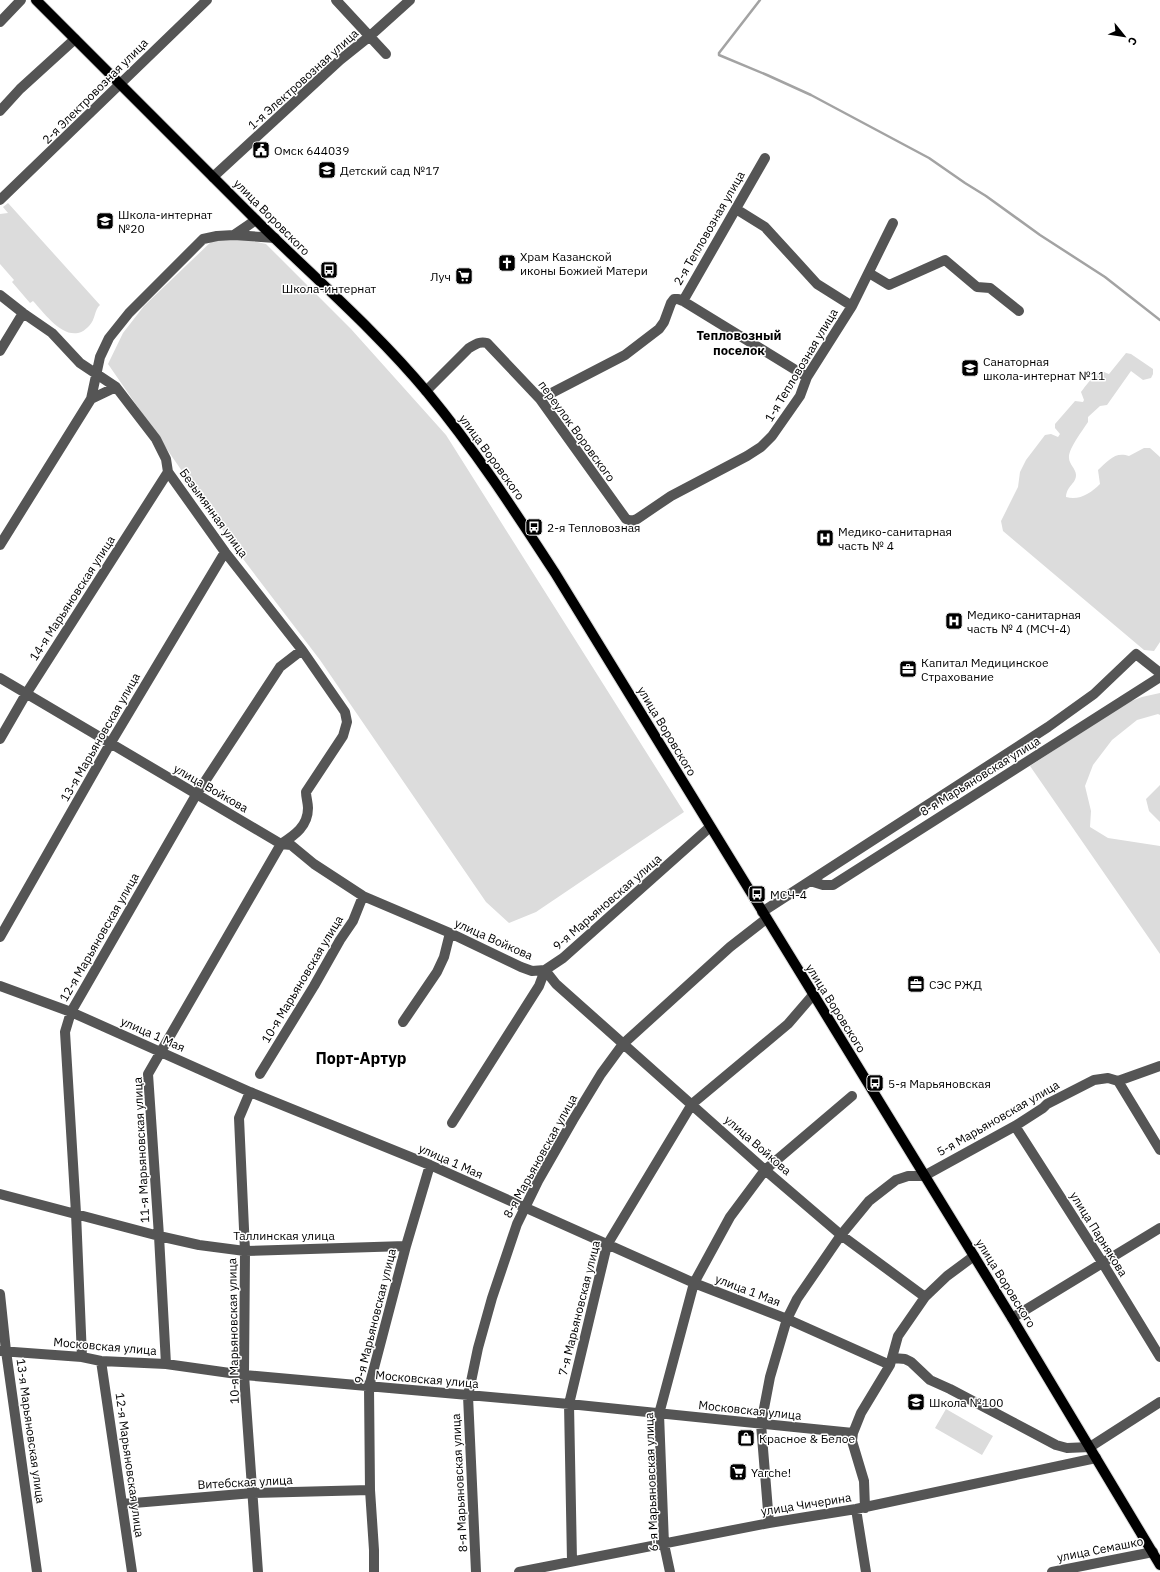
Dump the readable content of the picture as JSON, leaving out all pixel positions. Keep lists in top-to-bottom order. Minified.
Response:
{"streets":{"main road":["улица Воровского"],"street":["1-я Электровозная улица","2-я Электровозная улица","2-я Тепловозная улица","1-я Тепловозная улица","переулок Воровского","Безымянная улица","14-я Марьяновская улица","13-я Марьяновская улица","8-я Марьяновская улица","улица Войкова","9-я Марьяновская улица","12-я Марьяновская улица","10-я Марьяновская улица","улица 1 Мая","5-я Марьяновская улица","11-я Марьяновская улица","улица Парнякова","Таллинская улица","7-я Марьяновская улица","Московская улица","Витебская улица","6-я Марьяновская улица","улица Чичерина","улица Семашко"]},"crossings":[["1-я Электровозная улица","улица Воровского"],["2-я Электровозная улица","улица Воровского"],["улица Воровского","переулок Воровского"],["улица Воровского","8-я Марьяновская улица"],["улица Воровского","9-я Марьяновская улица"],["улица Воровского","улица 1 Мая"],["улица Воровского","5-я Марьяновская улица"],["улица Воровского","7-я Марьяновская улица"],["улица Воровского","улица Чичерина"],["улица Воровского","улица Семашко"],["2-я Тепловозная улица","переулок Воровского"],["1-я Тепловозная улица","переулок Воровского"],["Безымянная улица","14-я Марьяновская улица"],["Безымянная улица","13-я Марьяновская улица"],["Безымянная улица","12-я Марьяновская улица"],["Безымянная улица","11-я Марьяновская улица"],["14-я Марьяновская улица","улица Войкова"],["13-я Марьяновская улица","улица Войкова"],["13-я Марьяновская улица","Московская улица"],["8-я Марьяновская улица","улица Войкова"],["8-я Марьяновская улица","улица 1 Мая"],["8-я Марьяновская улица","Московская улица"],["улица Войкова","9-я Марьяновская улица"],["улица Войкова","12-я Марьяновская улица"],["улица Войкова","10-я Марьяновская улица"],["улица Войкова","5-я Марьяновская улица"],["улица Войкова","11-я Марьяновская улица"],["улица Войкова","7-я Марьяновская улица"],["улица Войкова","6-я Марьяновская улица"],["9-я Марьяновская улица","улица 1 Мая"],["9-я Марьяновская улица","Таллинская улица"],["9-я Марьяновская улица","Московская улица"],["9-я Марьяновская улица","Витебская улица"],["12-я Марьяновская улица","улица 1 Мая"],["12-я Марьяновская улица","Таллинская улица"],["12-я Марьяновская улица","Московская улица"],["12-я Марьяновская улица","Витебская улица"],["10-я Марьяновская улица","улица 1 Мая"],["10-я Марьяновская улица","Таллинская улица"],["10-я Марьяновская улица","Московская улица"],["10-я Марьяновская улица","Витебская улица"],["улица 1 Мая","5-я Марьяновская улица"],["улица 1 Мая","11-я Марьяновская улица"],["улица 1 Мая","7-я Марьяновская улица"],["улица 1 Мая","6-я Марьяновская улица"],["5-я Марьяновская улица","улица Парнякова"],["5-я Марьяновская улица","Московская улица"],["5-я Марьяновская улица","улица Чичерина"],["11-я Марьяновская улица","Таллинская улица"],["11-я Марьяновская улица","Московская улица"],["7-я Марьяновская улица","Московская улица"],["7-я Марьяновская улица","улица Чичерина"],["Московская улица","6-я Марьяновская улица"],["6-я Марьяновская улица","улица Чичерина"]],"districts":["Тепловозный поселок","Порт-Артур"],"places":{"public building":["Омск 644039"],"school or university":["Детский сад №17","Школа-интернат №20","Санаторная школа-интернат №11","Школа №100"],"church":["Храм Казанской иконы Божией Матери"],"bus stop":["Школа-интернат","2-я Тепловозная","МСЧ-4","5-я Марьяновская"],"supermarket":["Луч","Yarche!"],"hospital":["Медико-санитарная часть № 4","Медико-санитарная часть № 4 (МСЧ-4)"],"office":["Капитал Медицинское Страхование","СЭС РЖД"],"shop":["Красное & Белое"]},"north":"bottom right"}
